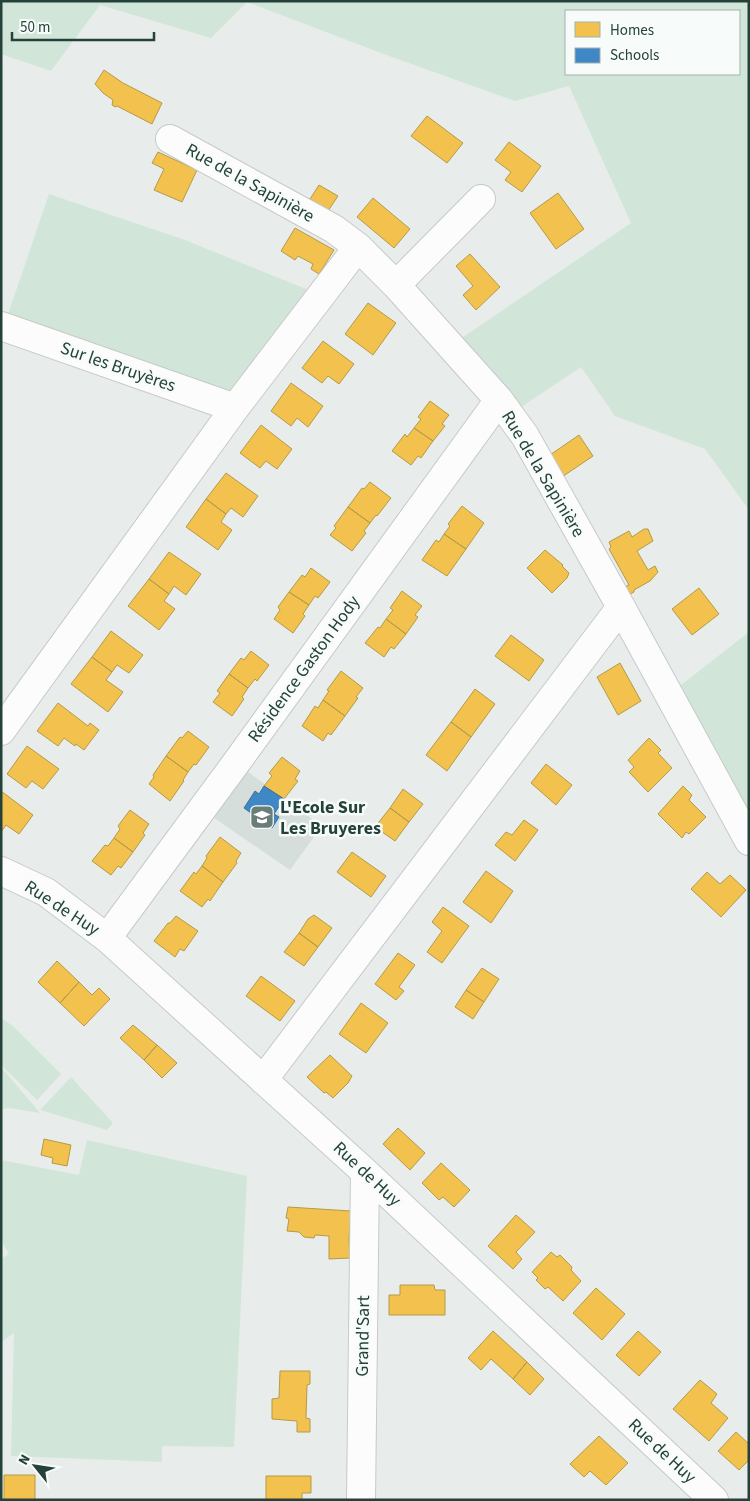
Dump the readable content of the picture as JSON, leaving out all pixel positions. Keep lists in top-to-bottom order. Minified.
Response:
{"streets":{"street":["Rue de la Sapinière","Sur les Bruyères","Résidence Gaston Hody","Rue de Huy","Grand'Sart"]},"crossings":[["Rue de la Sapinière","Résidence Gaston Hody"],["Résidence Gaston Hody","Rue de Huy"],["Rue de Huy","Grand'Sart"]],"places":{"school or university":["L'Ecole Sur Les Bruyeres"]},"legend":["Homes","Schools"],"scale_bar":"50 m","north":"top left"}
